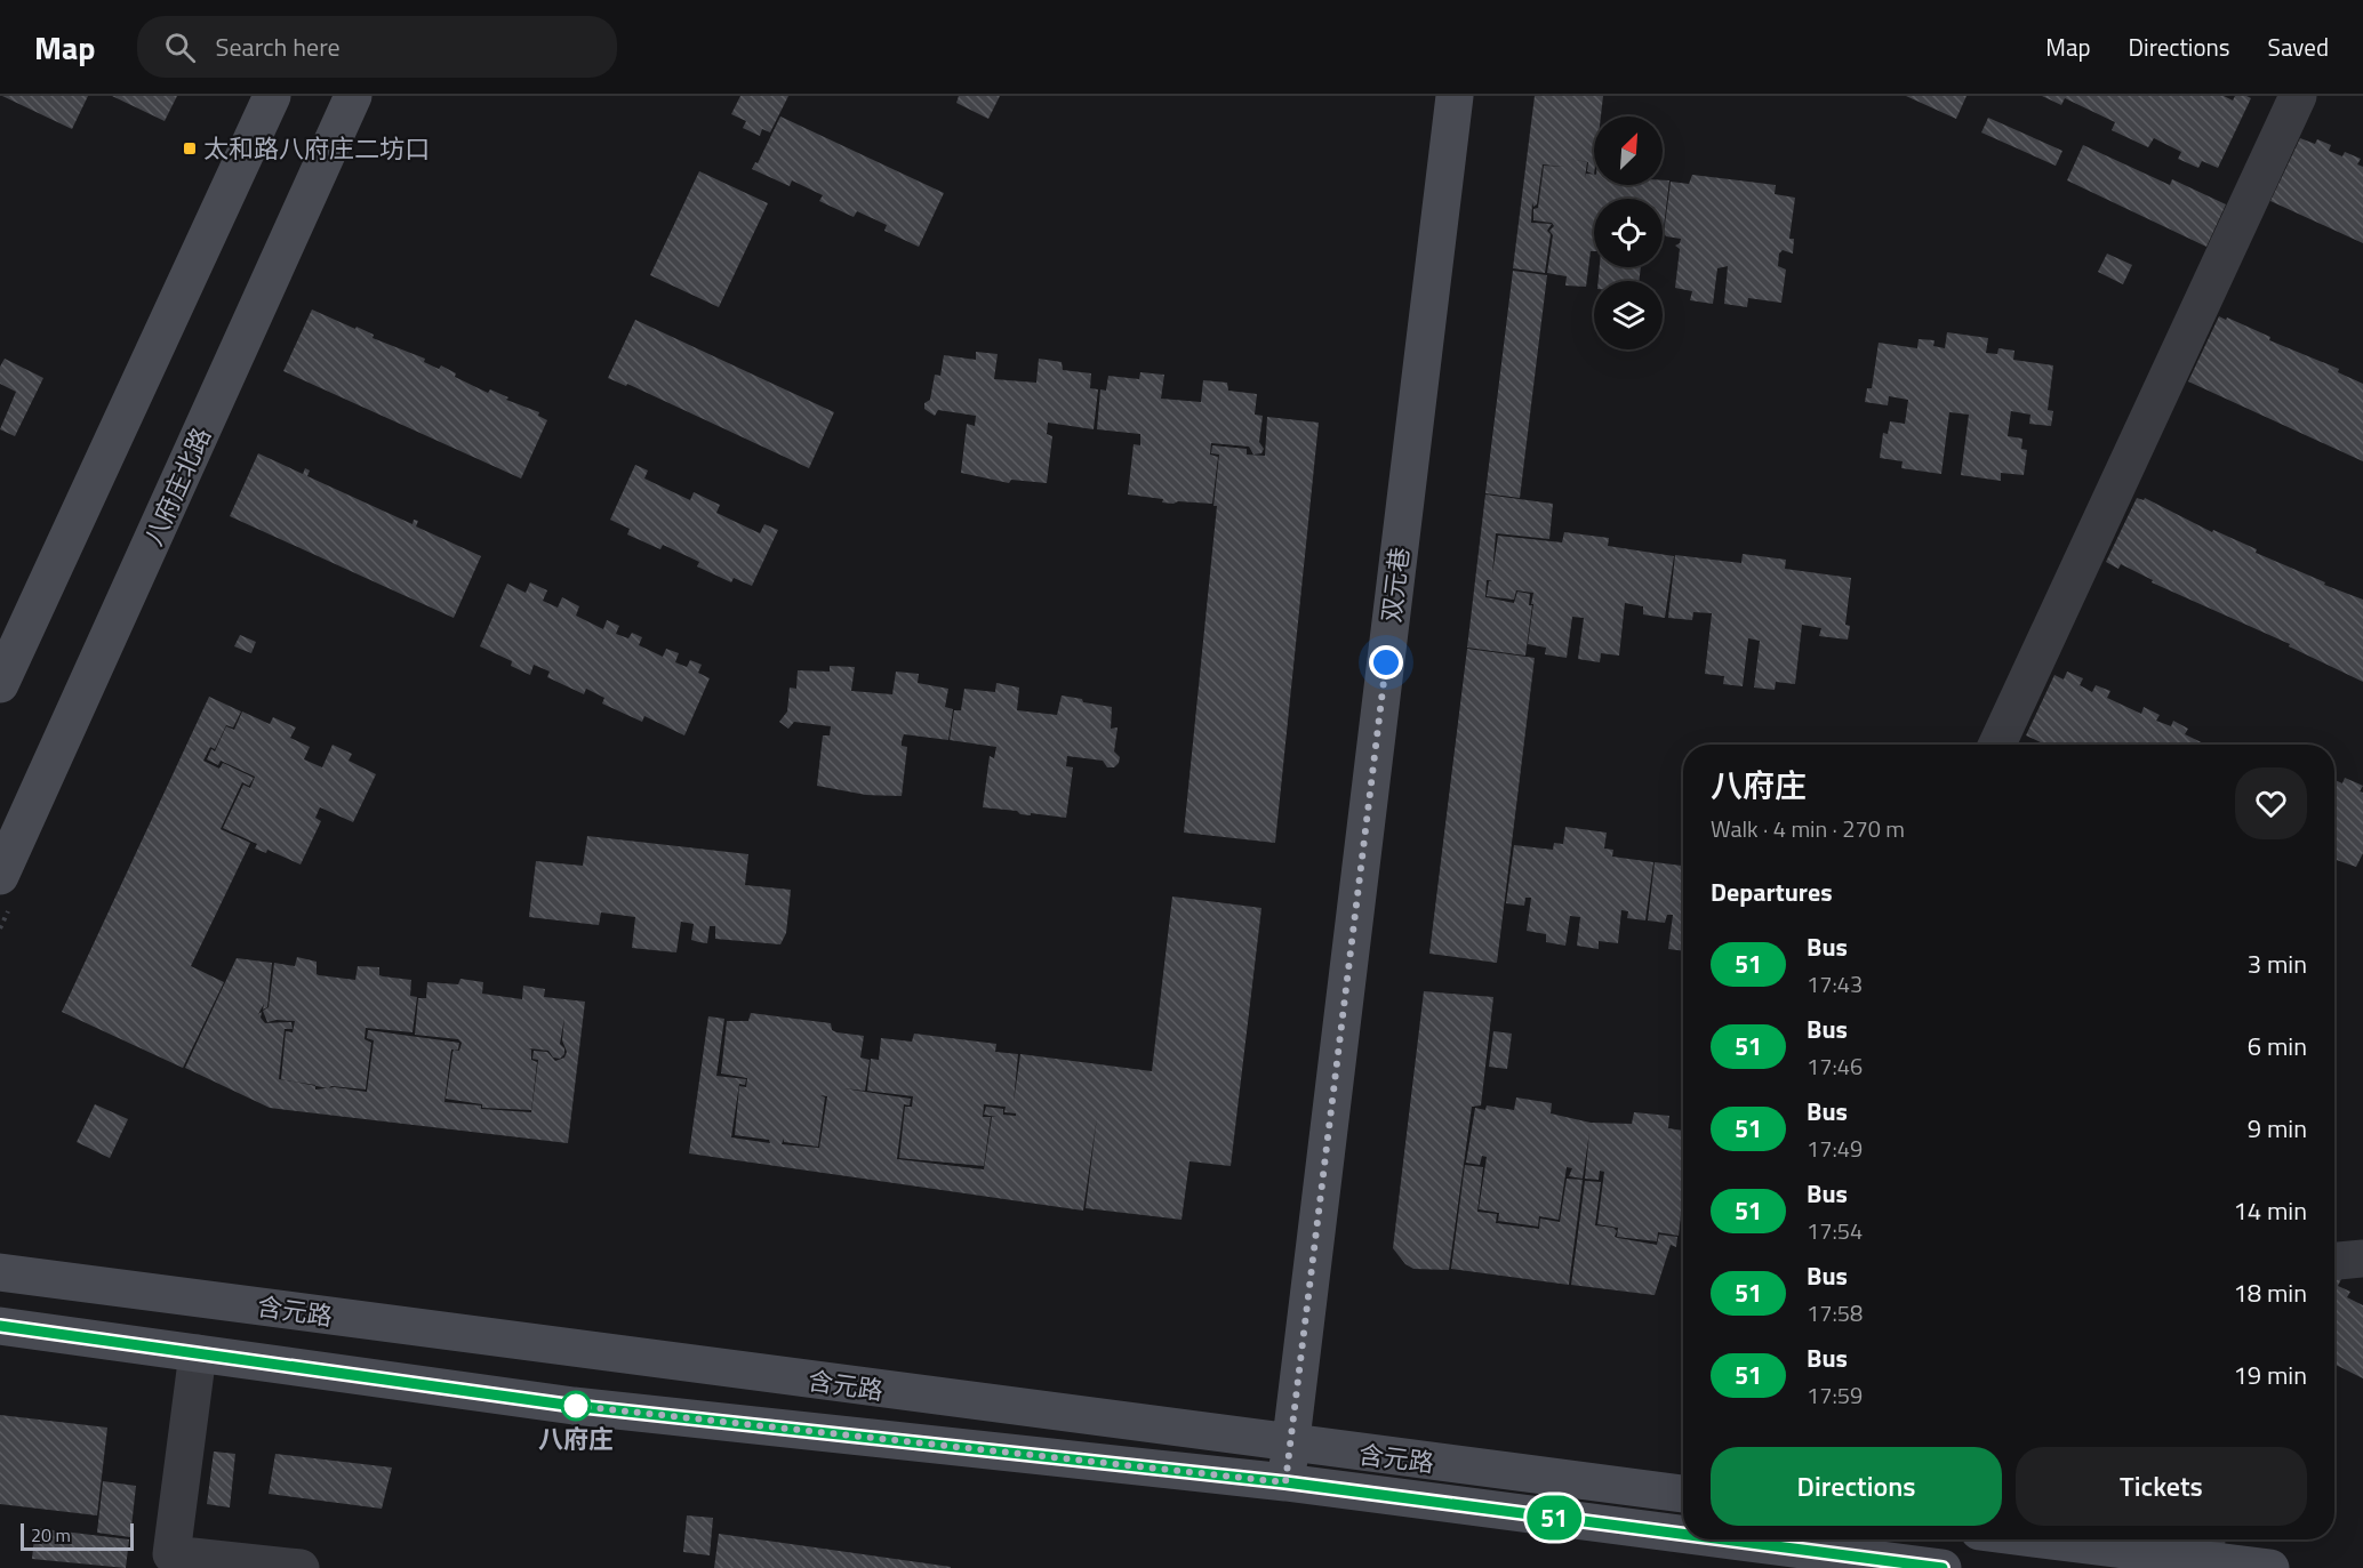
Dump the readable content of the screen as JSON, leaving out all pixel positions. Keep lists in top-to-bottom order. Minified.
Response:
{"streets":{"main road":["八府庄北路","双元巷","含元路"]},"crossings":[["双元巷","含元路"]],"places":{"transit":["太和路八府庄二坊口"],"other":["八府庄"]},"lines":["bus line 51"],"scale_bar":"20 m","north":"top right","page":{"header":"Map","search":"Search here","nav":["Map","Directions","Saved"],"on_map":"51","heading":[["八府庄","Walk · 4 min · 270 m"],"Departures"],"list":[{"mark":"51","name":"Bus","note":"17:43","value":"3 min"},{"mark":"51","name":"Bus","note":"17:46","value":"6 min"},{"mark":"51","name":"Bus","note":"17:49","value":"9 min"},{"mark":"51","name":"Bus","note":"17:54","value":"14 min"},{"mark":"51","name":"Bus","note":"17:58","value":"18 min"},{"mark":"51","name":"Bus","note":"17:59","value":"19 min"}],"buttons":["Directions","Tickets"],"scale":"20 m"}}
